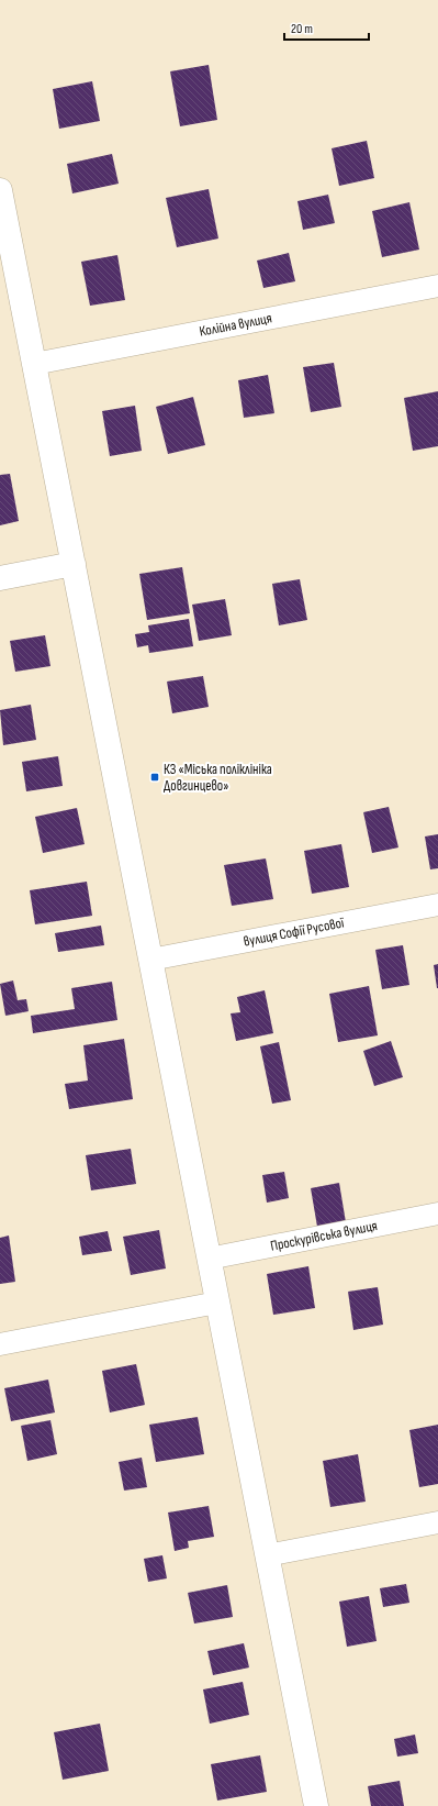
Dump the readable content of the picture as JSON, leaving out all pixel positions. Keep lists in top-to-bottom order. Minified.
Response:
{"streets":{"street":["Колійна вулиця","вулиця Софії Русової","Проскурівська вулиця"]},"places":{"transit":["КЗ «Міська поліклініка Довгинцево»"]},"scale_bar":"20 m"}
